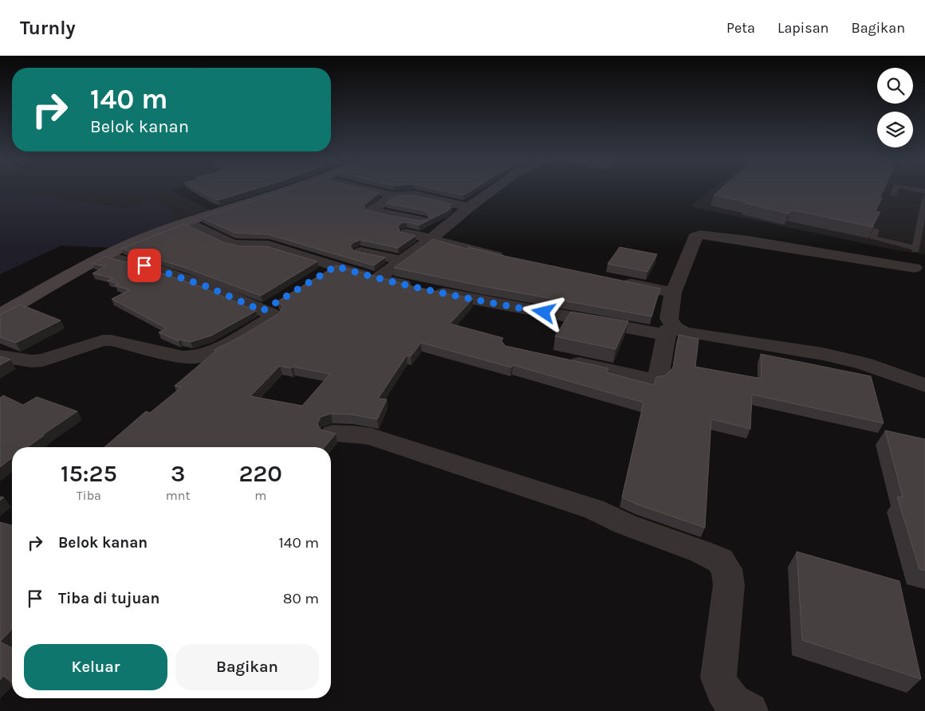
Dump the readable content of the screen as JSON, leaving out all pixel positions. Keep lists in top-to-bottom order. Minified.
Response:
{"page":{"header":"Turnly","nav":["Peta","Lapisan","Bagikan"],"turn":["140 m","Belok kanan"],"eta":["15:25","Tiba","3","mnt","220","m"],"list":[{"name":"Belok kanan","value":"140 m"},{"name":"Tiba di tujuan","value":"80 m"}],"buttons":["Keluar","Bagikan"]}}
